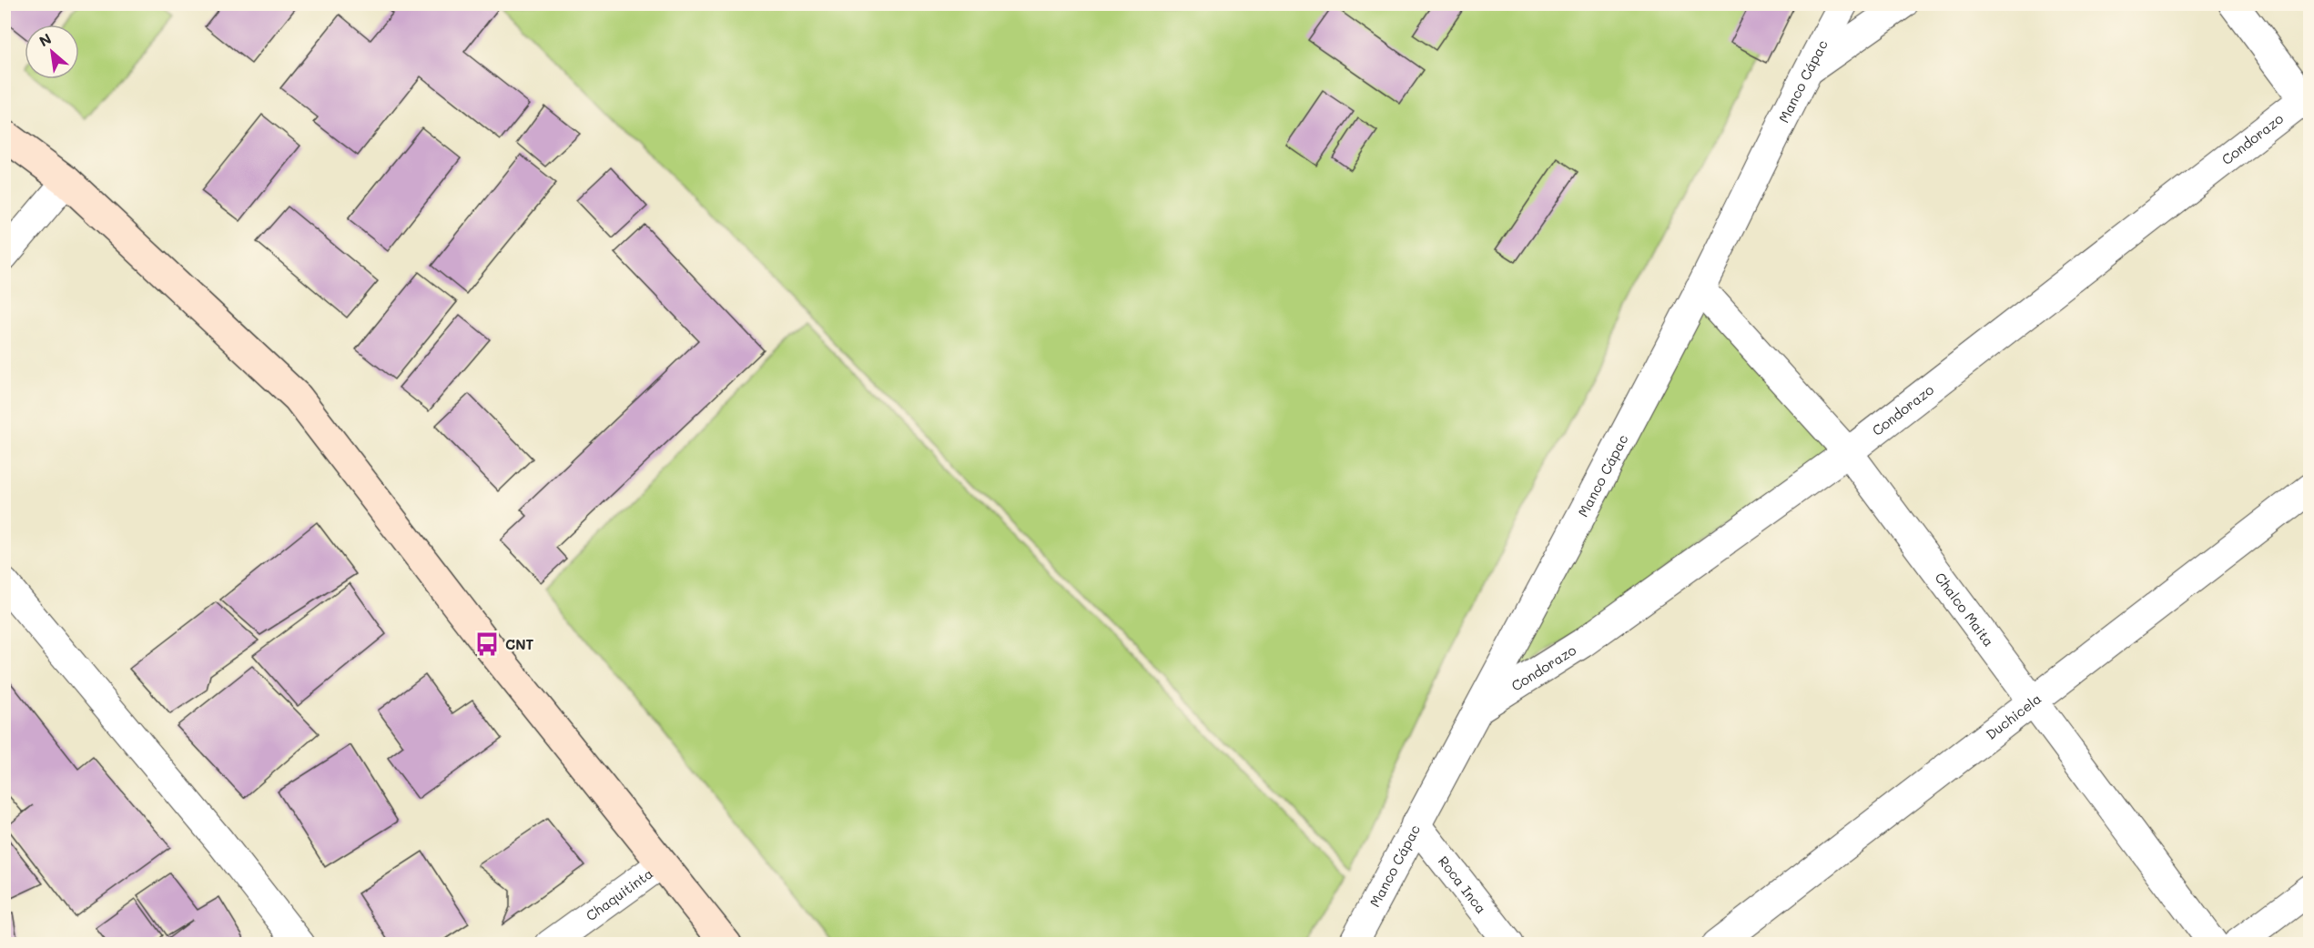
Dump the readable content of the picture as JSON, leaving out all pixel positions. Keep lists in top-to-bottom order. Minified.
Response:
{"streets":{"street":["Manco Cápac","Condorazo","Chalco Maita","Duchicela","Roca Inca","Chaquitinta"]},"crossings":[["Manco Cápac","Condorazo"],["Manco Cápac","Chalco Maita"],["Manco Cápac","Roca Inca"],["Condorazo","Chalco Maita"],["Chalco Maita","Duchicela"]],"places":{"bus stop":["CNT"]},"north":"top left"}
